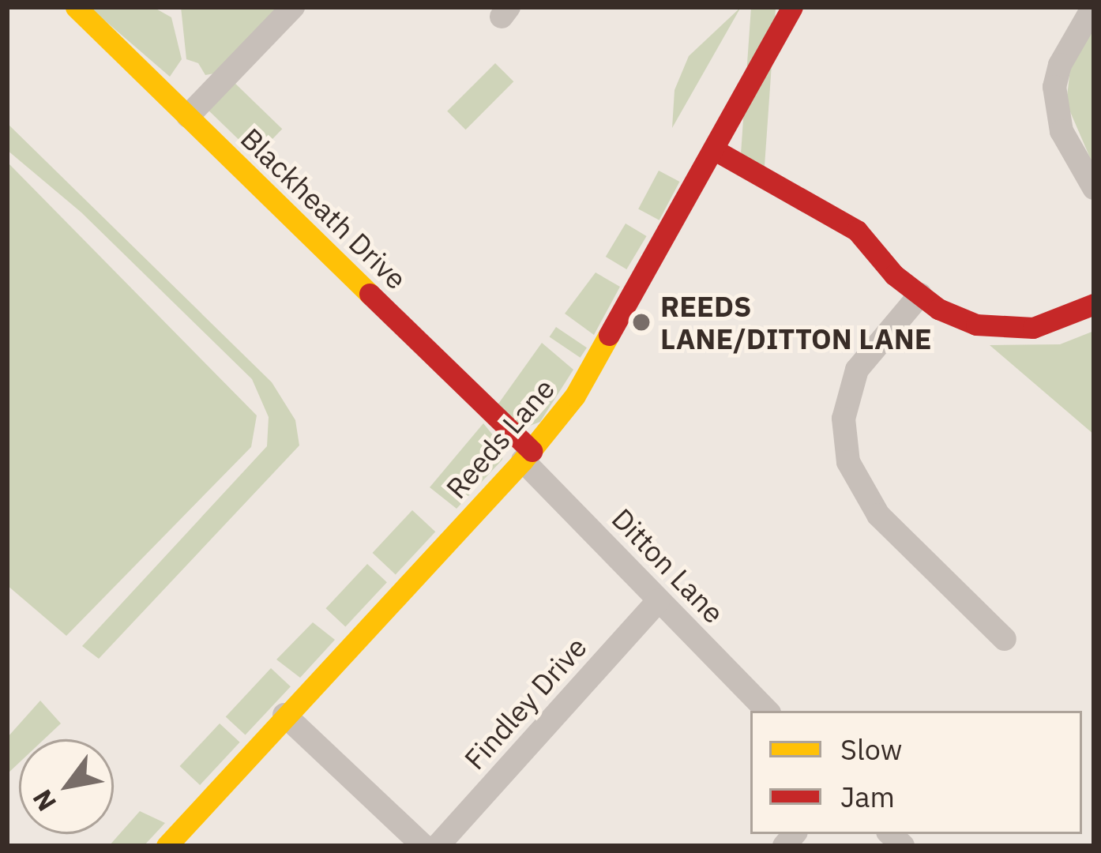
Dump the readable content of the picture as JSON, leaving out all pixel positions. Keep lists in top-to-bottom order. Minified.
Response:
{"streets":{"street":["Blackheath Drive","Reeds Lane","Ditton Lane","Findley Drive"]},"crossings":[["Blackheath Drive","Reeds Lane"],["Blackheath Drive","Ditton Lane"],["Reeds Lane","Ditton Lane"],["Ditton Lane","Findley Drive"]],"places":["REEDS LANE/DITTON LANE"],"legend":["Slow","Jam"],"north":"bottom left"}
